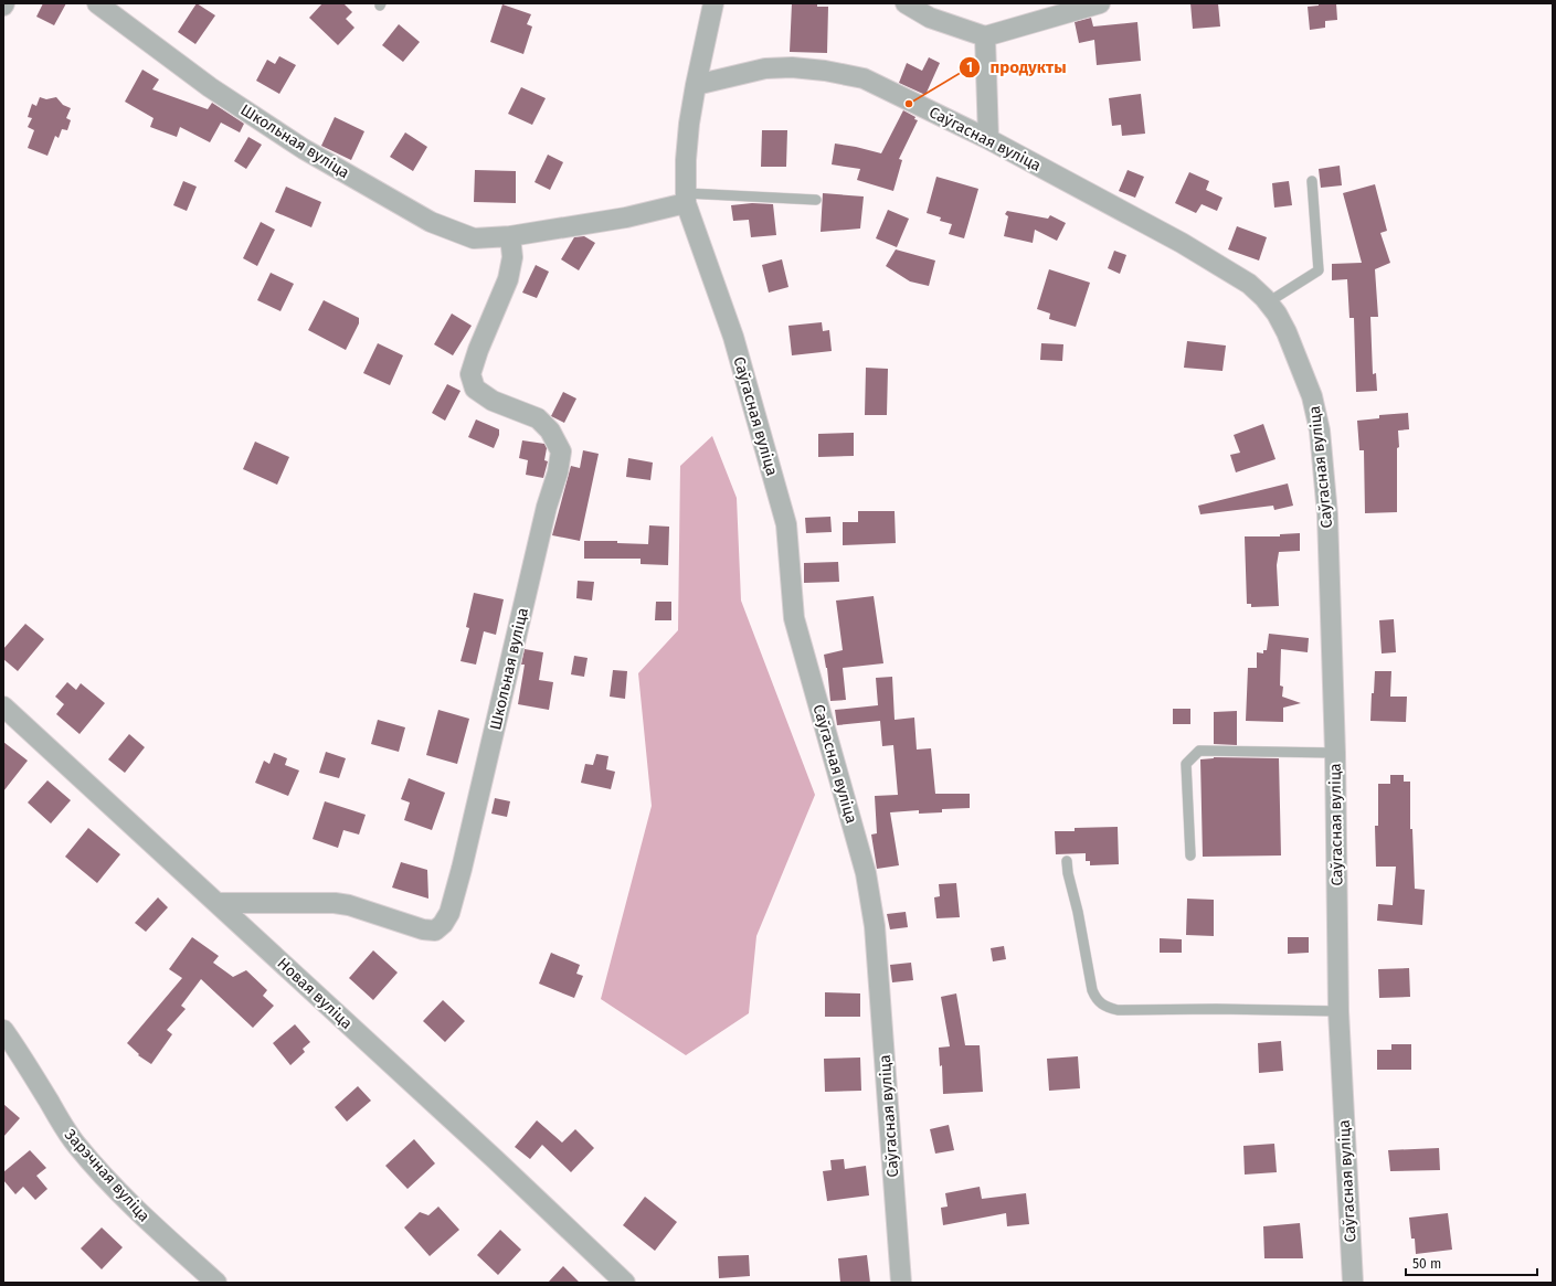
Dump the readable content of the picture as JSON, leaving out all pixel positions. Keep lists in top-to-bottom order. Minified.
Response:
{"streets":{"street":["Саўгасная вуліца","Школьная вуліца","Новая вуліца","Зарэчная вуліца"]},"crossings":[["Саўгасная вуліца","Школьная вуліца"],["Школьная вуліца","Новая вуліца"]],"places":["продукты"],"scale_bar":"50 m"}
